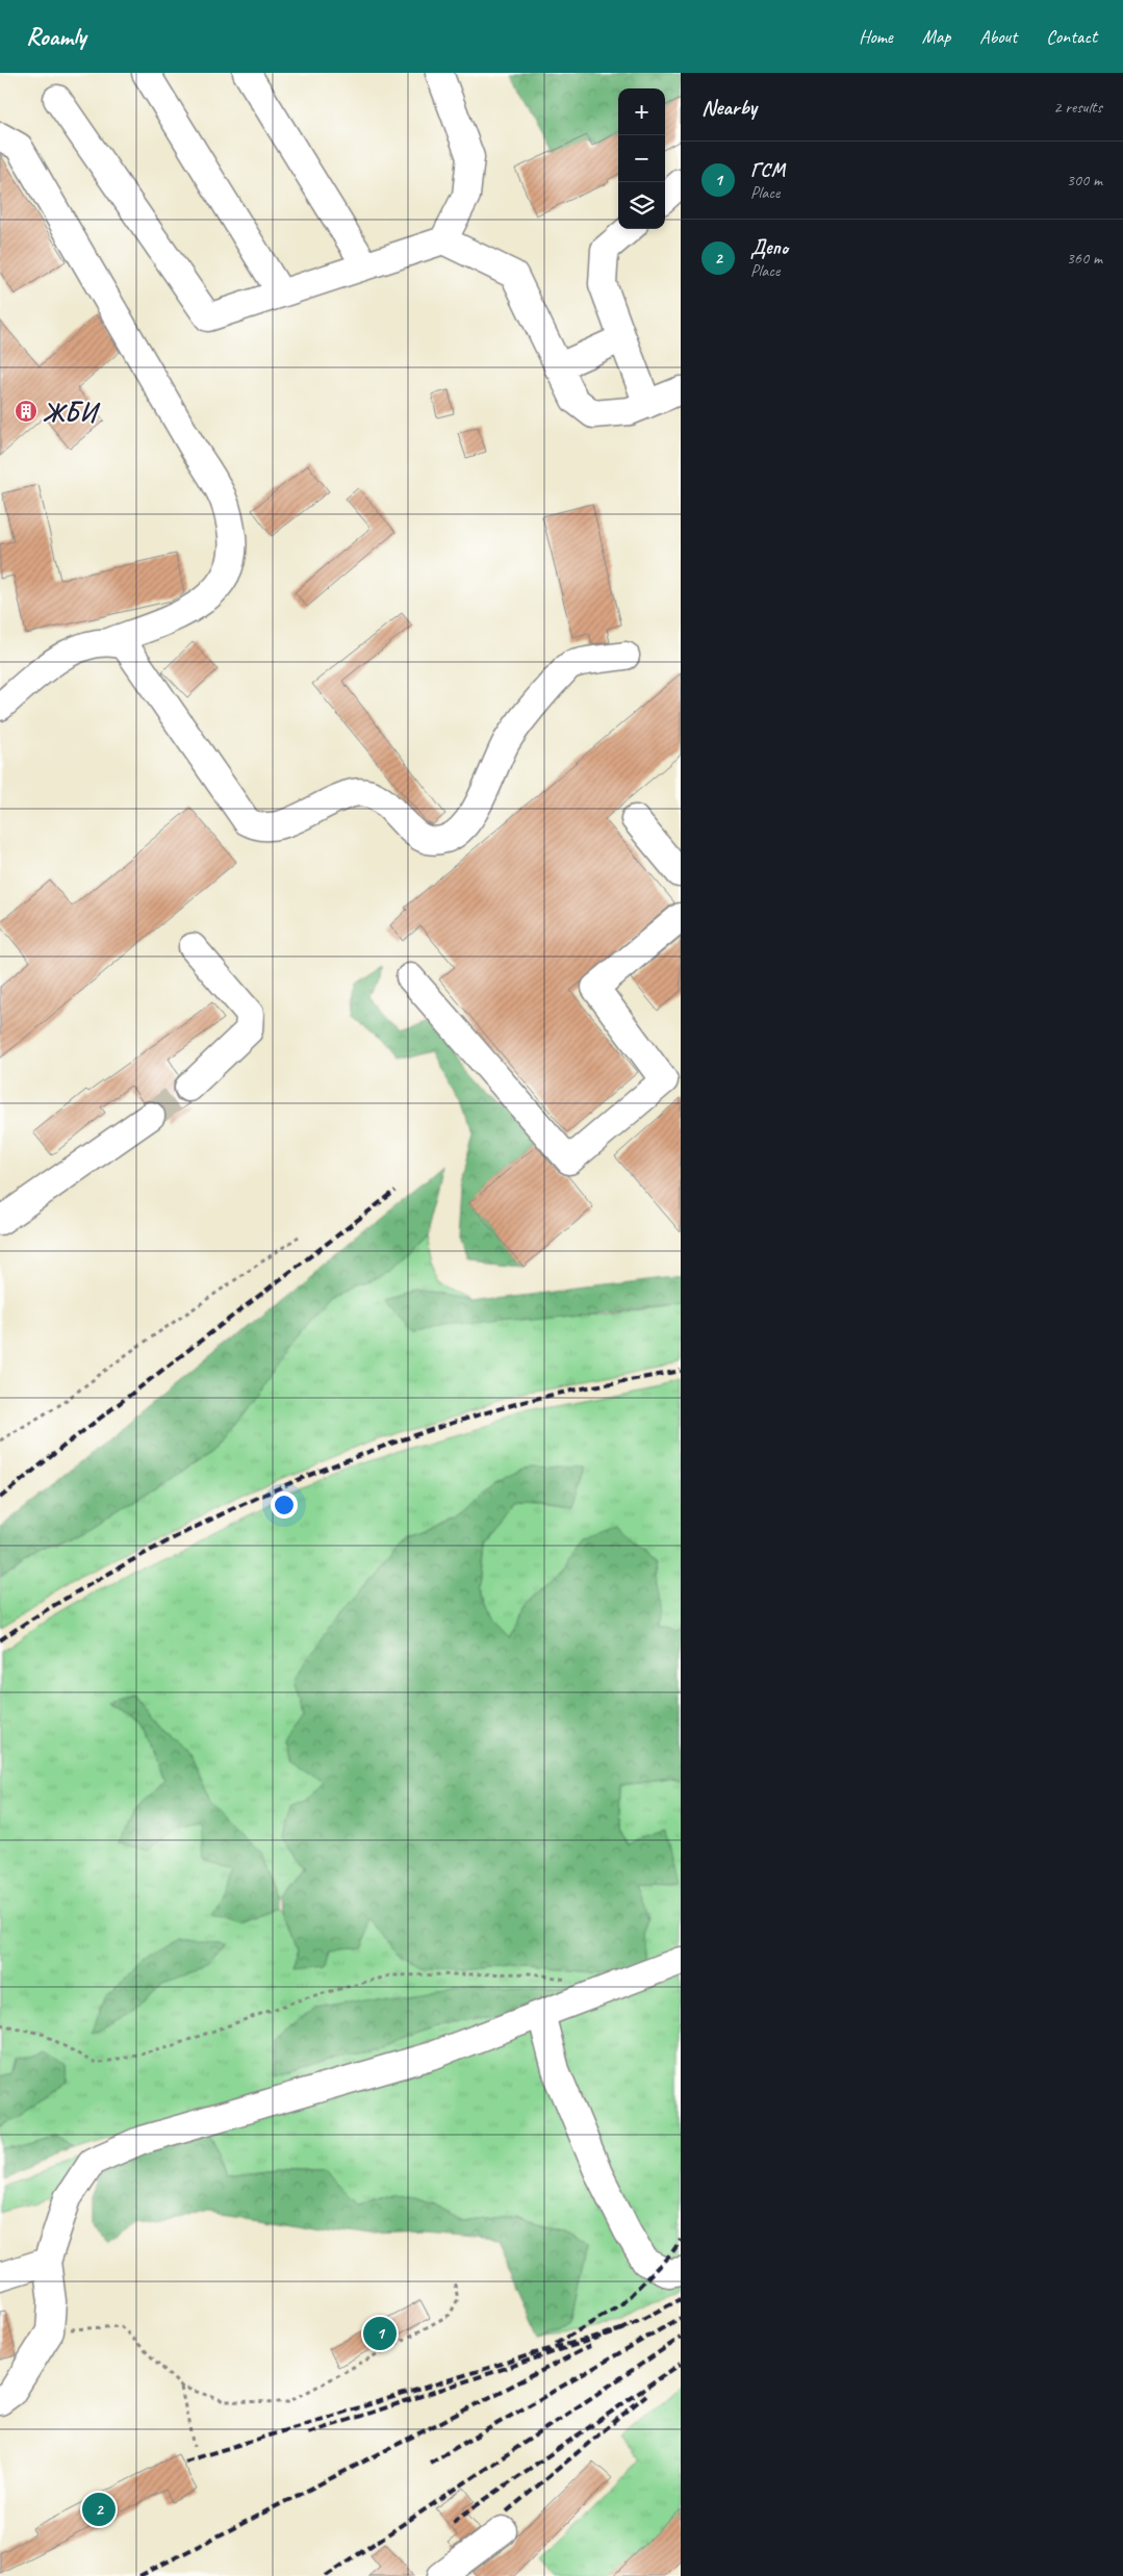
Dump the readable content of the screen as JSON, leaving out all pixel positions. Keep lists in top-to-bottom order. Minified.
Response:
{"places":{"building":["ЖБИ"]},"page":{"header":"Roamly","nav":["Home","Map","About","Contact"],"heading":["Nearby","2 results"],"map_buttons":["+","−"],"list":[{"mark":"1","name":"ГСМ","note":"Place","value":"300 m"},{"mark":"2","name":"Депо","note":"Place","value":"360 m"}],"pins":["1","2"]}}
